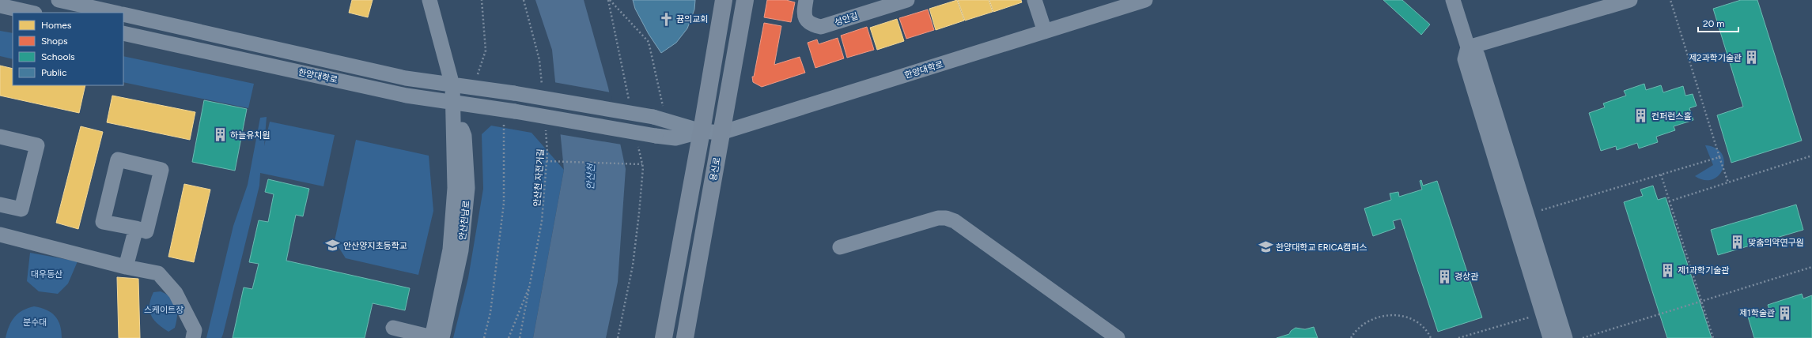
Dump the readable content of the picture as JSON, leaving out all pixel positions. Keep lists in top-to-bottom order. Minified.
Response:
{"streets":{"main road":["용신로"],"street":["성안길","한양대학로","안산천남로"],"path":["안산천 자전거길"]},"crossings":[["한양대학로","용신로"],["한양대학로","안산천남로"]],"water":["안산천"],"parks":["대우동산","스케이트장","분수대"],"places":{"church":["뀸의교회"],"building":["제2과학기술관","컨퍼런스홀","하늘유치원","맞춤의약연구원","제1과학기술관","경상관","제1학술관"],"school or university":["안산양지초등학교","한양대학교 ERICA캠퍼스"]},"legend":["Homes","Shops","Schools","Public"],"scale_bar":"20 m"}
